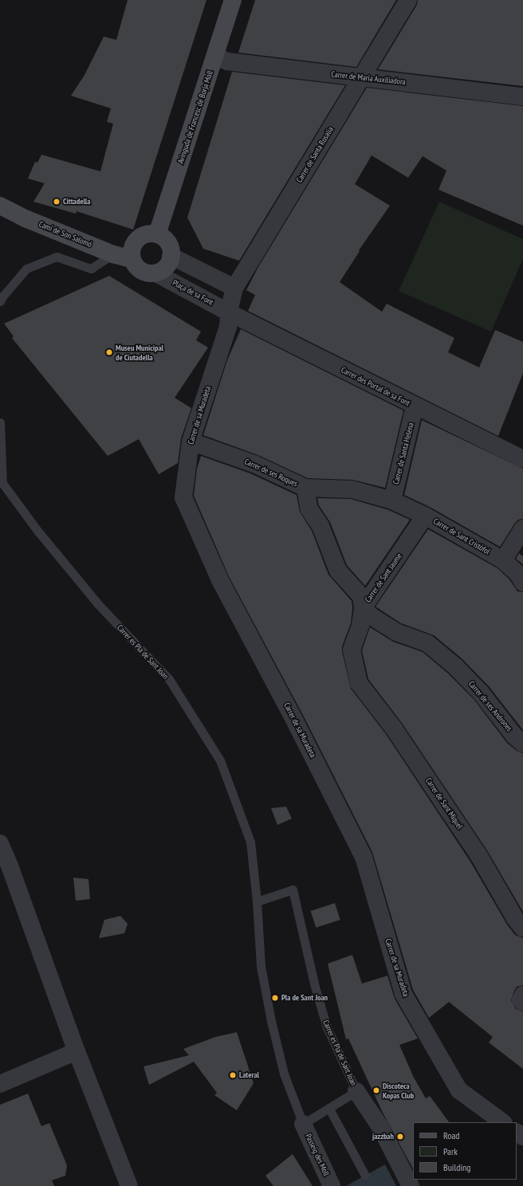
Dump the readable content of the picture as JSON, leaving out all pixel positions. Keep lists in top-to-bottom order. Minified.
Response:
{"streets":{"street":["Carrer de Maria Auxiliadora","Avinguda de Francesc de Borja Moll","Carrer de Santa Rosalia","Camí de Son Salomó","Plaça de sa Font","Carrer des Portal de sa Font","Carrer de sa Muradeta","Carrer de Santa Helena","Carrer de ses Roques","Carrer de Sant Cristòfol","Carrer de Sant Jaume","Carrer es Pla de Sant Joan","Carrer de ses Andrones","Carrer de Sant Miquel","Passeig des Moll"]},"crossings":[["Carrer de Maria Auxiliadora","Avinguda de Francesc de Borja Moll"],["Carrer de Maria Auxiliadora","Carrer de Santa Rosalia"],["Avinguda de Francesc de Borja Moll","Camí de Son Salomó"],["Avinguda de Francesc de Borja Moll","Plaça de sa Font"],["Carrer de Santa Rosalia","Plaça de sa Font"],["Carrer de Santa Rosalia","Carrer des Portal de sa Font"],["Carrer de Santa Rosalia","Carrer de sa Muradeta"],["Camí de Son Salomó","Plaça de sa Font"],["Plaça de sa Font","Carrer des Portal de sa Font"],["Plaça de sa Font","Carrer de sa Muradeta"],["Carrer des Portal de sa Font","Carrer de sa Muradeta"],["Carrer des Portal de sa Font","Carrer de Santa Helena"],["Carrer de sa Muradeta","Carrer de ses Roques"],["Carrer de Santa Helena","Carrer de ses Roques"],["Carrer de Santa Helena","Carrer de Sant Cristòfol"],["Carrer de ses Roques","Carrer de Sant Cristòfol"],["Carrer de Sant Cristòfol","Carrer de Sant Jaume"],["Carrer de Sant Jaume","Carrer de ses Andrones"],["Carrer de Sant Jaume","Carrer de Sant Miquel"],["Carrer es Pla de Sant Joan","Passeig des Moll"]],"places":["Cittadella","Museu Municipal de Ciutadella","Pla de Sant Joan","Lateral","Discoteca Kopas Club","jazzbah"],"legend":["Road","Park","Building"]}
